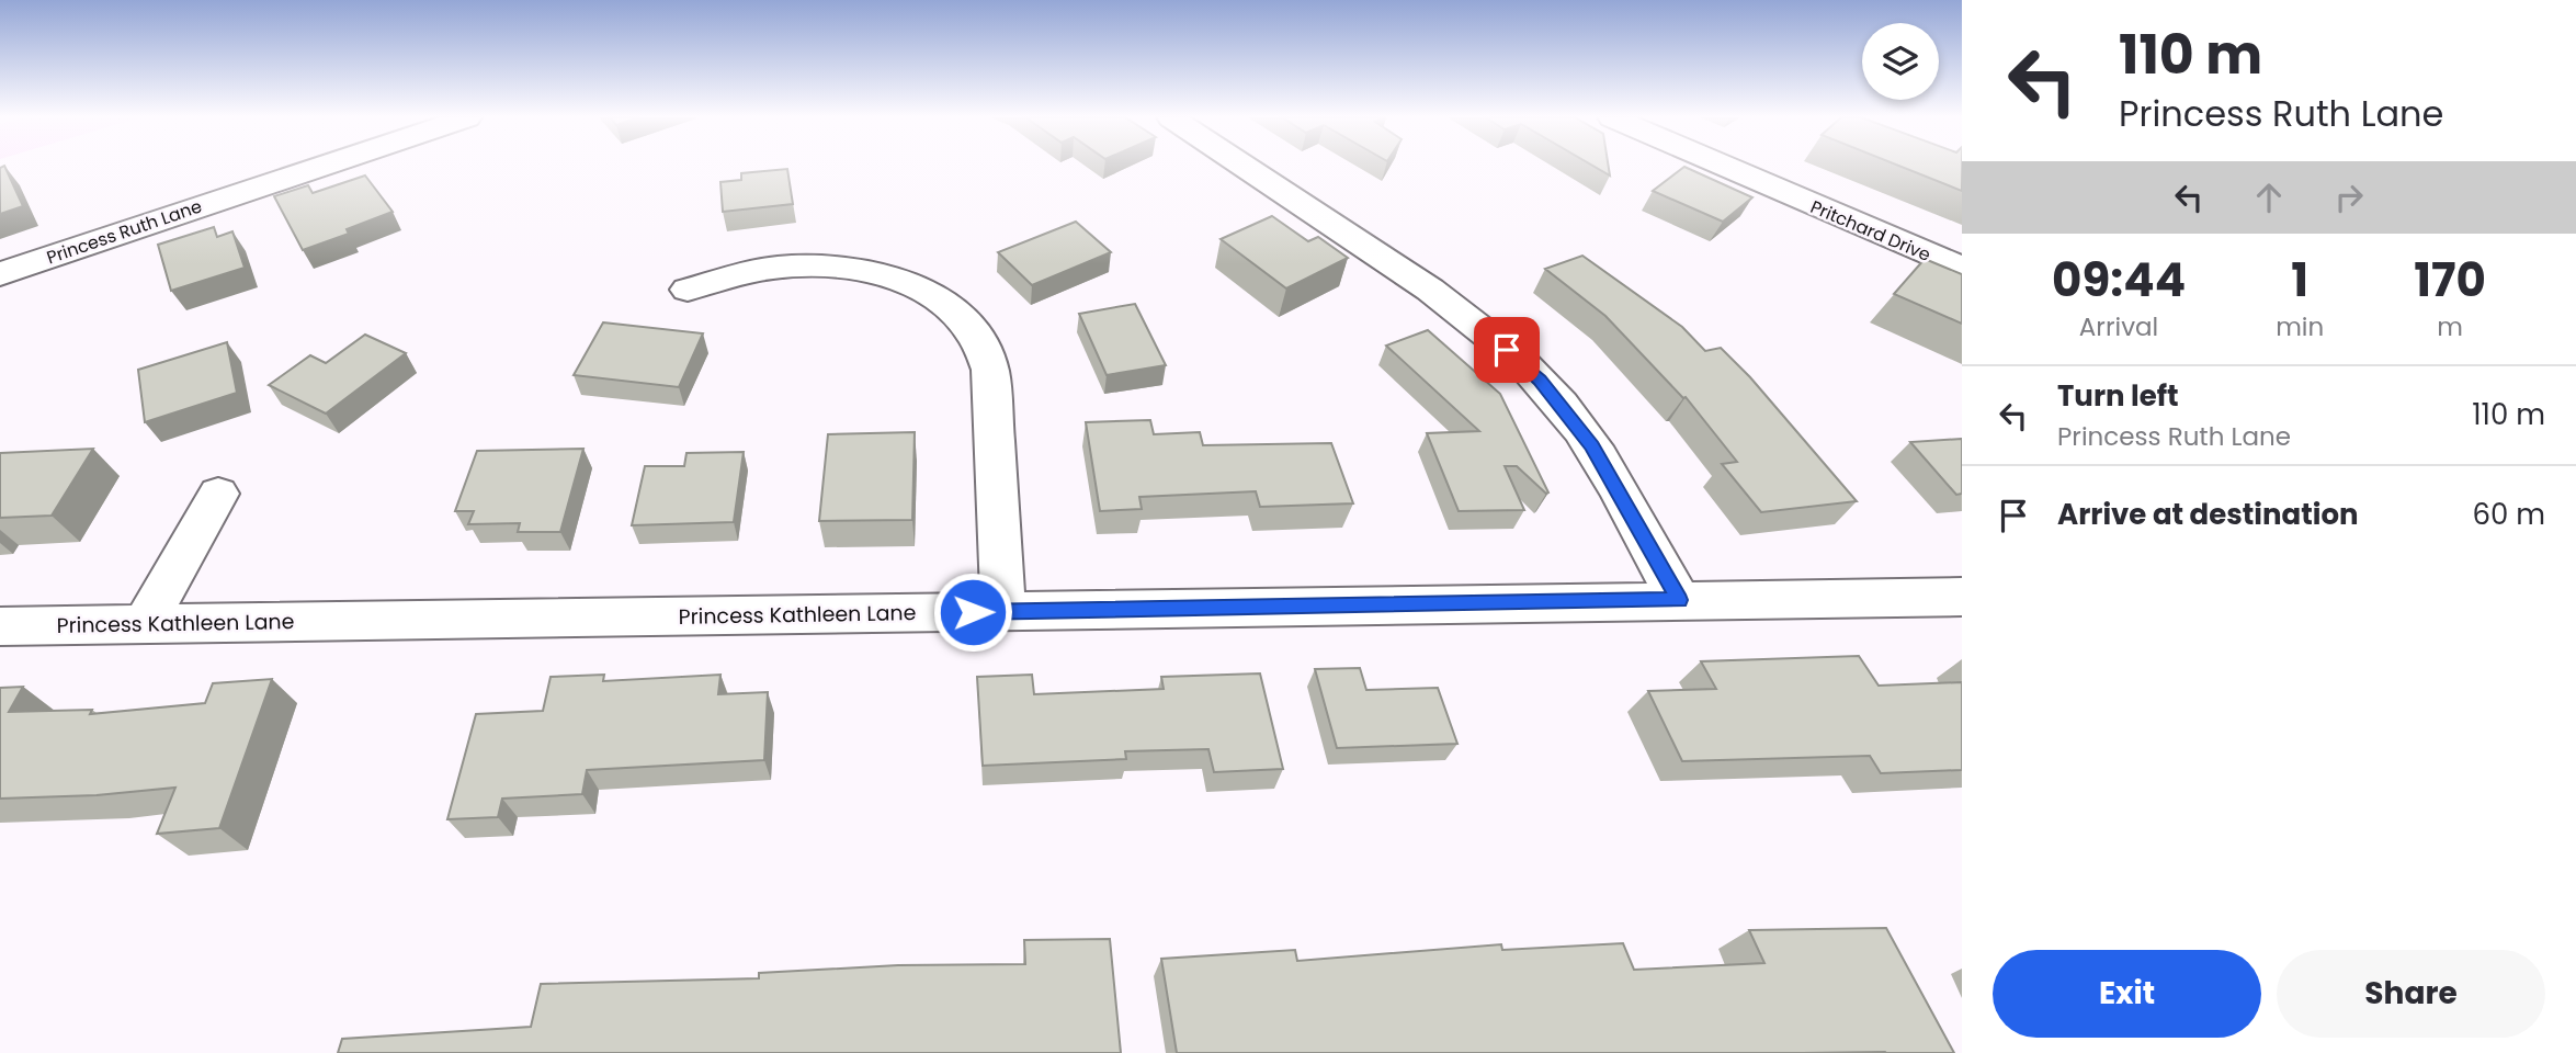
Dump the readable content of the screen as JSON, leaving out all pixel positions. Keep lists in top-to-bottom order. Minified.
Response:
{"streets":{"street":["Pritchard Drive","Princess Ruth Lane","Princess Kathleen Lane"]},"page":{"turn":["110 m","Princess Ruth Lane"],"eta":["09:44","Arrival","1","min","170","m"],"list":[{"name":"Turn left","note":"Princess Ruth Lane","value":"110 m"},{"name":"Arrive at destination","value":"60 m"}],"buttons":["Exit","Share"]}}
